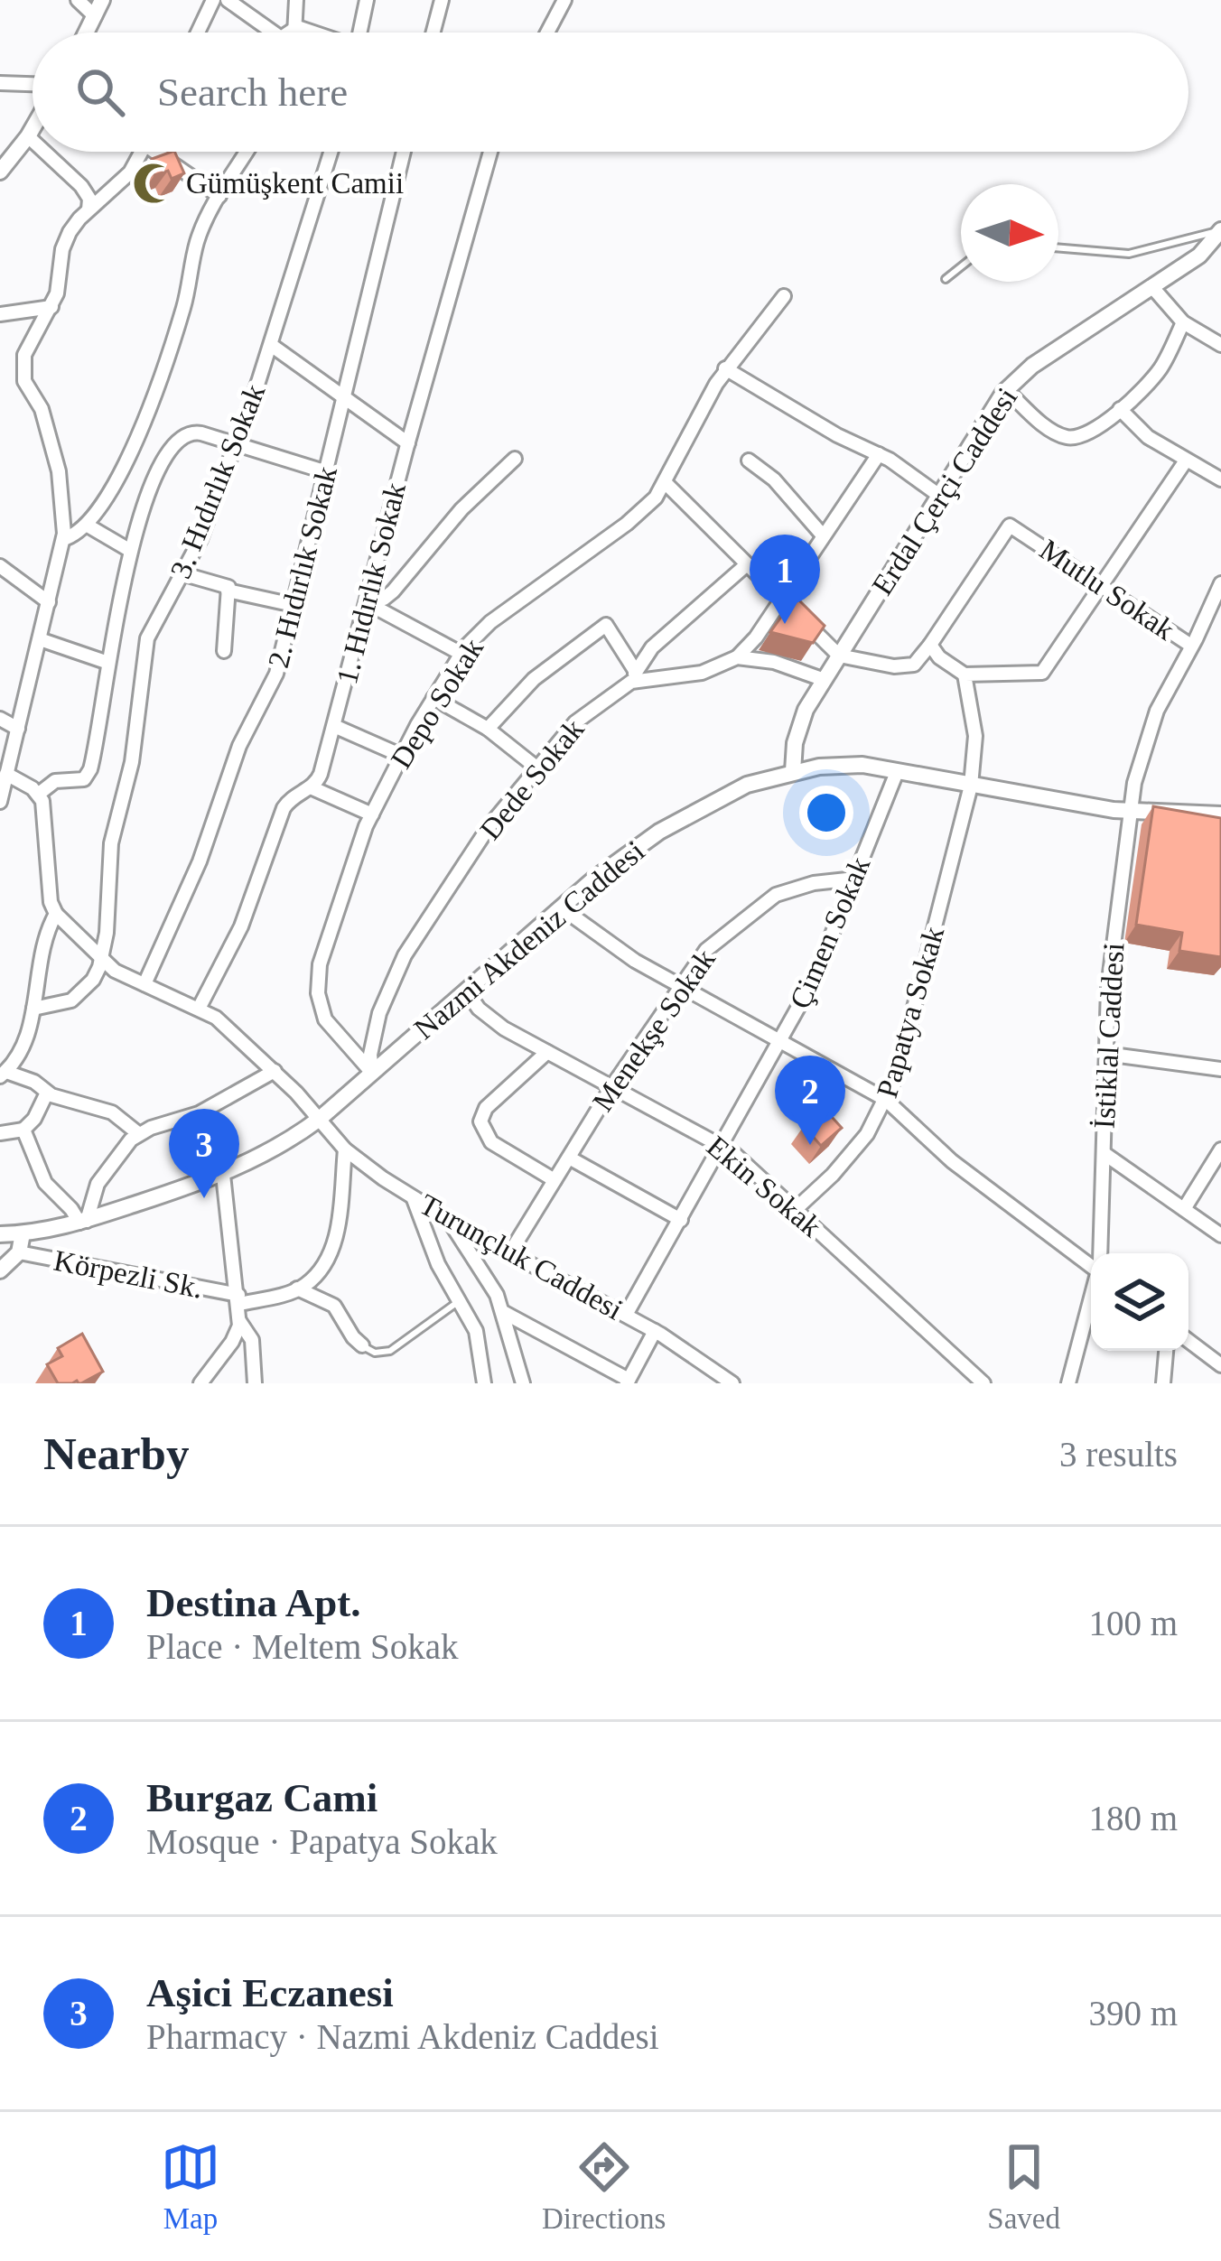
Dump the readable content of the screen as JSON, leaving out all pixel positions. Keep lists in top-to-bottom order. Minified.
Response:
{"streets":{"street":["3. Hıdırlık Sokak","Erdal Çerçi Caddesi","2. Hıdırlık Sokak","1. Hıdırlık Sokak","Mutlu Sokak","Depo Sokak","Dede Sokak","Çimen Sokak","Nazmi Akdeniz Caddesi","Papatya Sokak","Menekşe Sokak","İstiklal Caddesi","Ekin Sokak","Turunçluk Caddesi","Körpezli Sk."]},"crossings":[["3. Hıdırlık Sokak","Turunçluk Caddesi"],["Erdal Çerçi Caddesi","Dede Sokak"],["Erdal Çerçi Caddesi","Nazmi Akdeniz Caddesi"],["2. Hıdırlık Sokak","Turunçluk Caddesi"],["1. Hıdırlık Sokak","Turunçluk Caddesi"],["Mutlu Sokak","İstiklal Caddesi"],["Depo Sokak","Dede Sokak"],["Depo Sokak","Nazmi Akdeniz Caddesi"],["Dede Sokak","Nazmi Akdeniz Caddesi"],["Çimen Sokak","Nazmi Akdeniz Caddesi"],["Çimen Sokak","Menekşe Sokak"],["Çimen Sokak","Ekin Sokak"],["Çimen Sokak","Turunçluk Caddesi"],["Nazmi Akdeniz Caddesi","Papatya Sokak"],["Nazmi Akdeniz Caddesi","İstiklal Caddesi"],["Nazmi Akdeniz Caddesi","Ekin Sokak"],["Nazmi Akdeniz Caddesi","Turunçluk Caddesi"],["Papatya Sokak","Ekin Sokak"],["Menekşe Sokak","Ekin Sokak"],["Menekşe Sokak","Turunçluk Caddesi"]],"places":{"mosque":["Gümüşkent Camii"]},"north":"right","page":{"search":"Search here","pins":["1","2","3"],"heading":["Nearby","3 results"],"list":[{"mark":"1","name":"Destina Apt.","note":"Place · Meltem Sokak","value":"100 m"},{"mark":"2","name":"Burgaz Cami","note":"Mosque · Papatya Sokak","value":"180 m"},{"mark":"3","name":"Aşici Eczanesi","note":"Pharmacy · Nazmi Akdeniz Caddesi","value":"390 m"}],"nav":["Map","Directions","Saved"]}}
